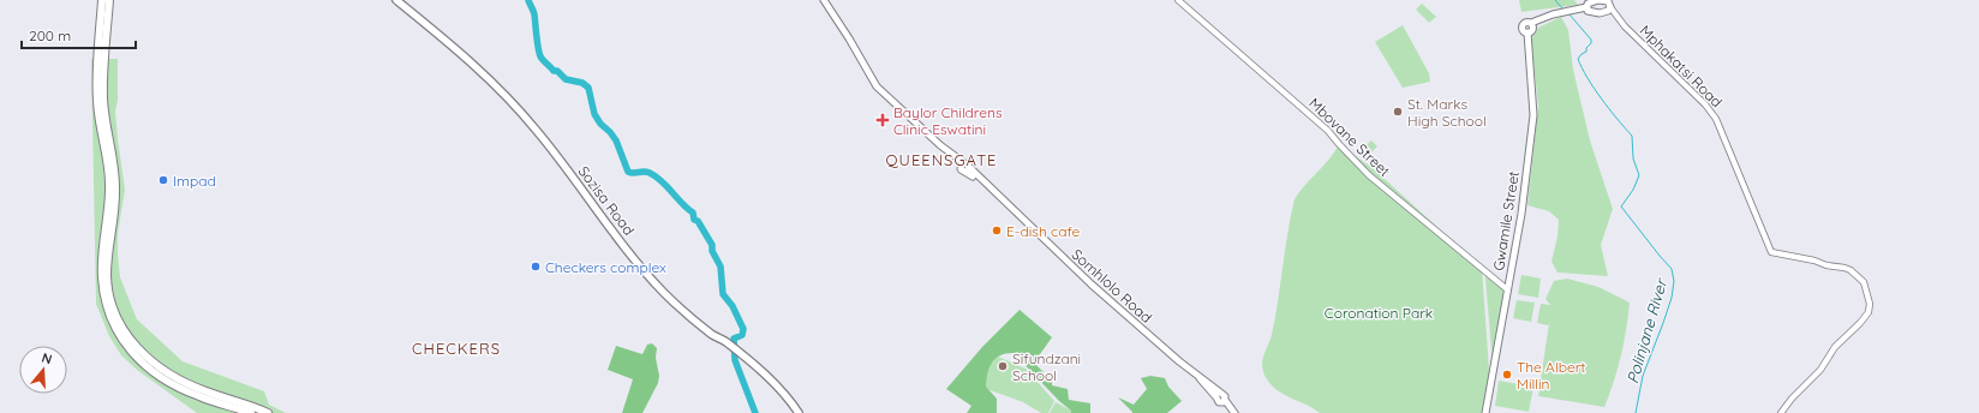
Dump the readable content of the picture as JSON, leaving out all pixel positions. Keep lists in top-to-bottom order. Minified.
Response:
{"streets":{"main road":["Sozisa Road","Gwamile Street","Somhlolo Road"],"street":["Mphakatsi Road","Mbovane Street"]},"crossings":[["Mbovane Street","Gwamile Street"]],"districts":["QUEENSGATE","CHECKERS"],"water":["Polinjane River"],"parks":["Coronation Park"],"places":{"other":["St. Marks High School","Impad","E-dish cafe","Checkers complex","Sifundzani School","The Albert Millin"],"health":["Baylor Childrens Clinic Eswatini"]},"scale_bar":"200 m","north":"top"}
